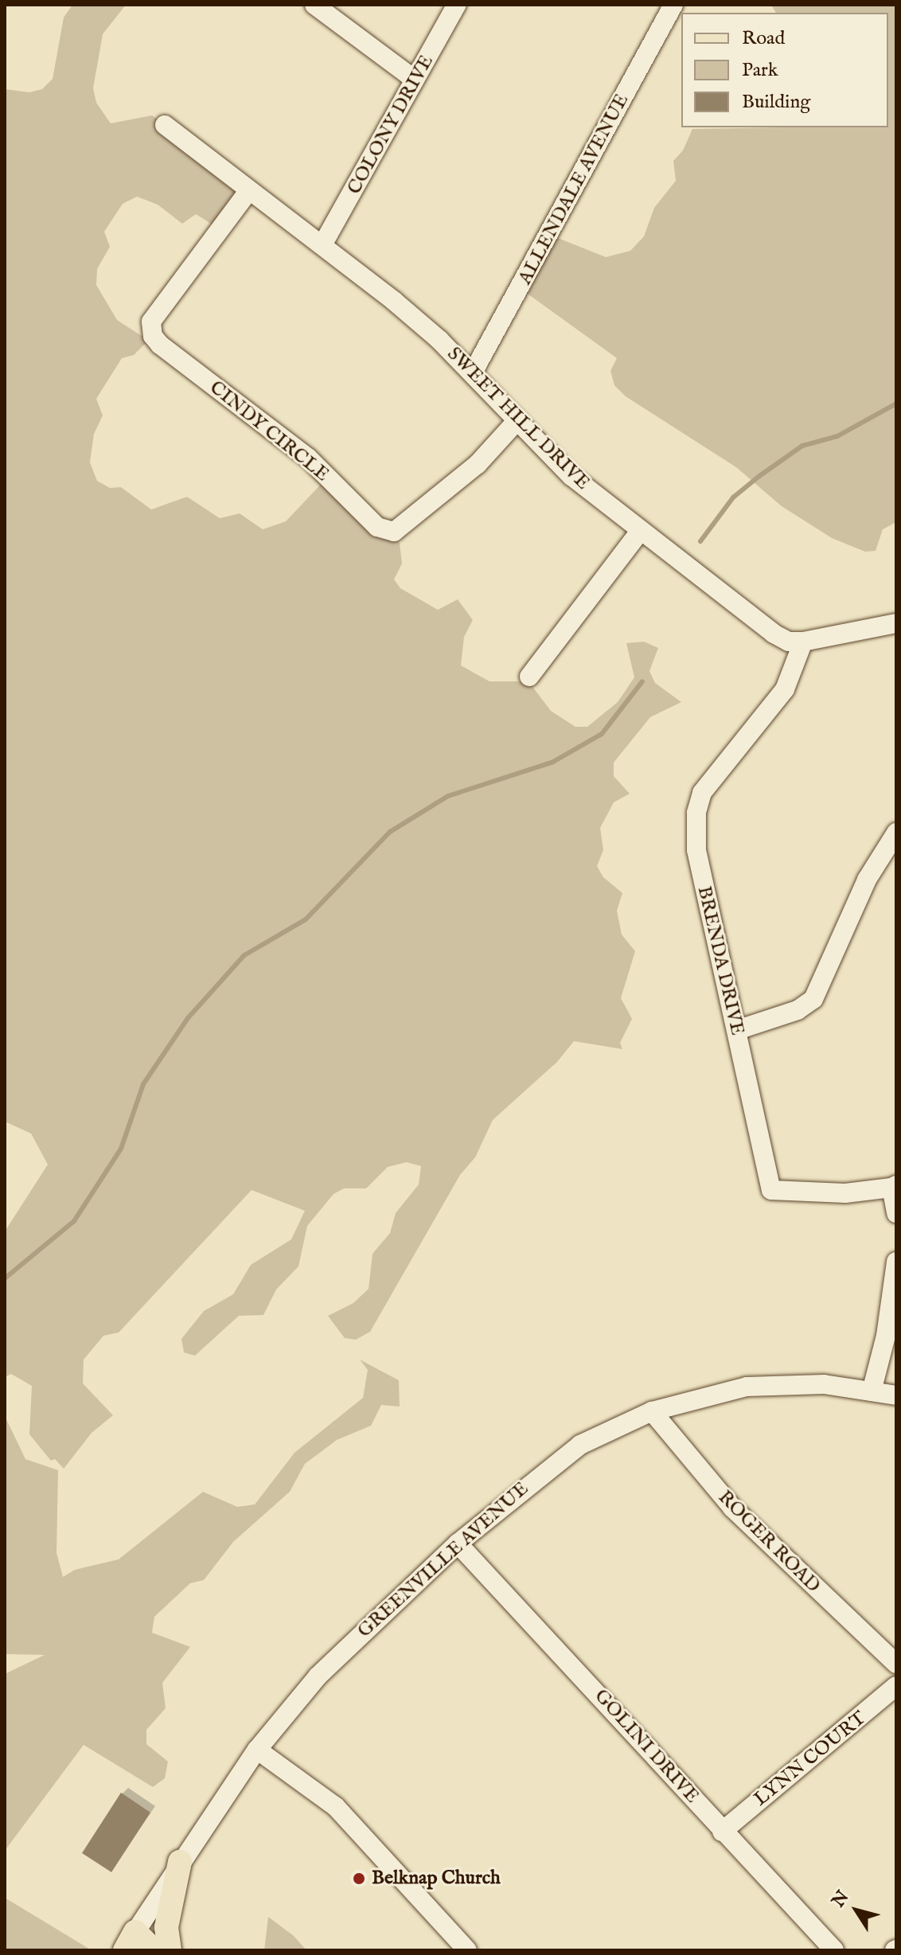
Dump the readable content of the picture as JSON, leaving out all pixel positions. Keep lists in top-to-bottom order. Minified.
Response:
{"streets":{"street":["COLONY DRIVE","ALLENDALE AVENUE","SWEET HILL DRIVE","CINDY CIRCLE","BRENDA DRIVE","ROGER ROAD","GREENVILLE AVENUE","GOLINI DRIVE","LYNN COURT"]},"crossings":[["COLONY DRIVE","SWEET HILL DRIVE"],["ALLENDALE AVENUE","SWEET HILL DRIVE"],["SWEET HILL DRIVE","CINDY CIRCLE"],["SWEET HILL DRIVE","BRENDA DRIVE"],["ROGER ROAD","GREENVILLE AVENUE"],["GREENVILLE AVENUE","GOLINI DRIVE"],["GOLINI DRIVE","LYNN COURT"]],"places":["Belknap Church"],"legend":["Road","Park","Building"],"north":"top left"}
